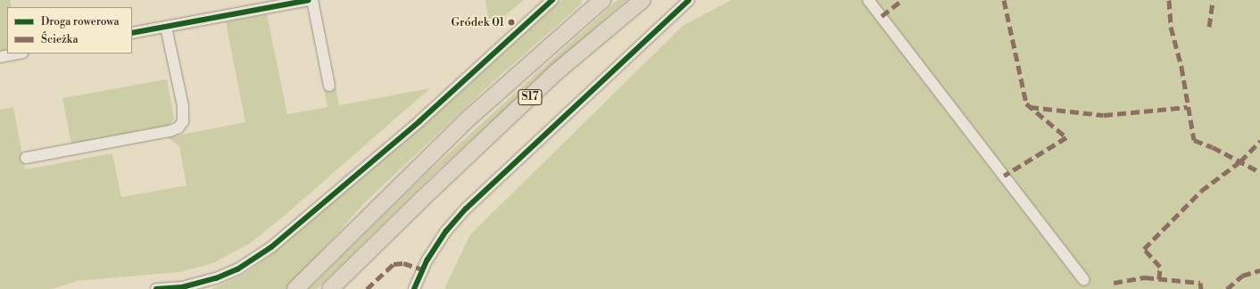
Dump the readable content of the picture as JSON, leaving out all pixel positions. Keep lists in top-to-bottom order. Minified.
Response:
{"streets":{"highway":["S17"]},"places":["Gródek 01"],"legend":["Droga rowerowa","Ścieżka"]}
